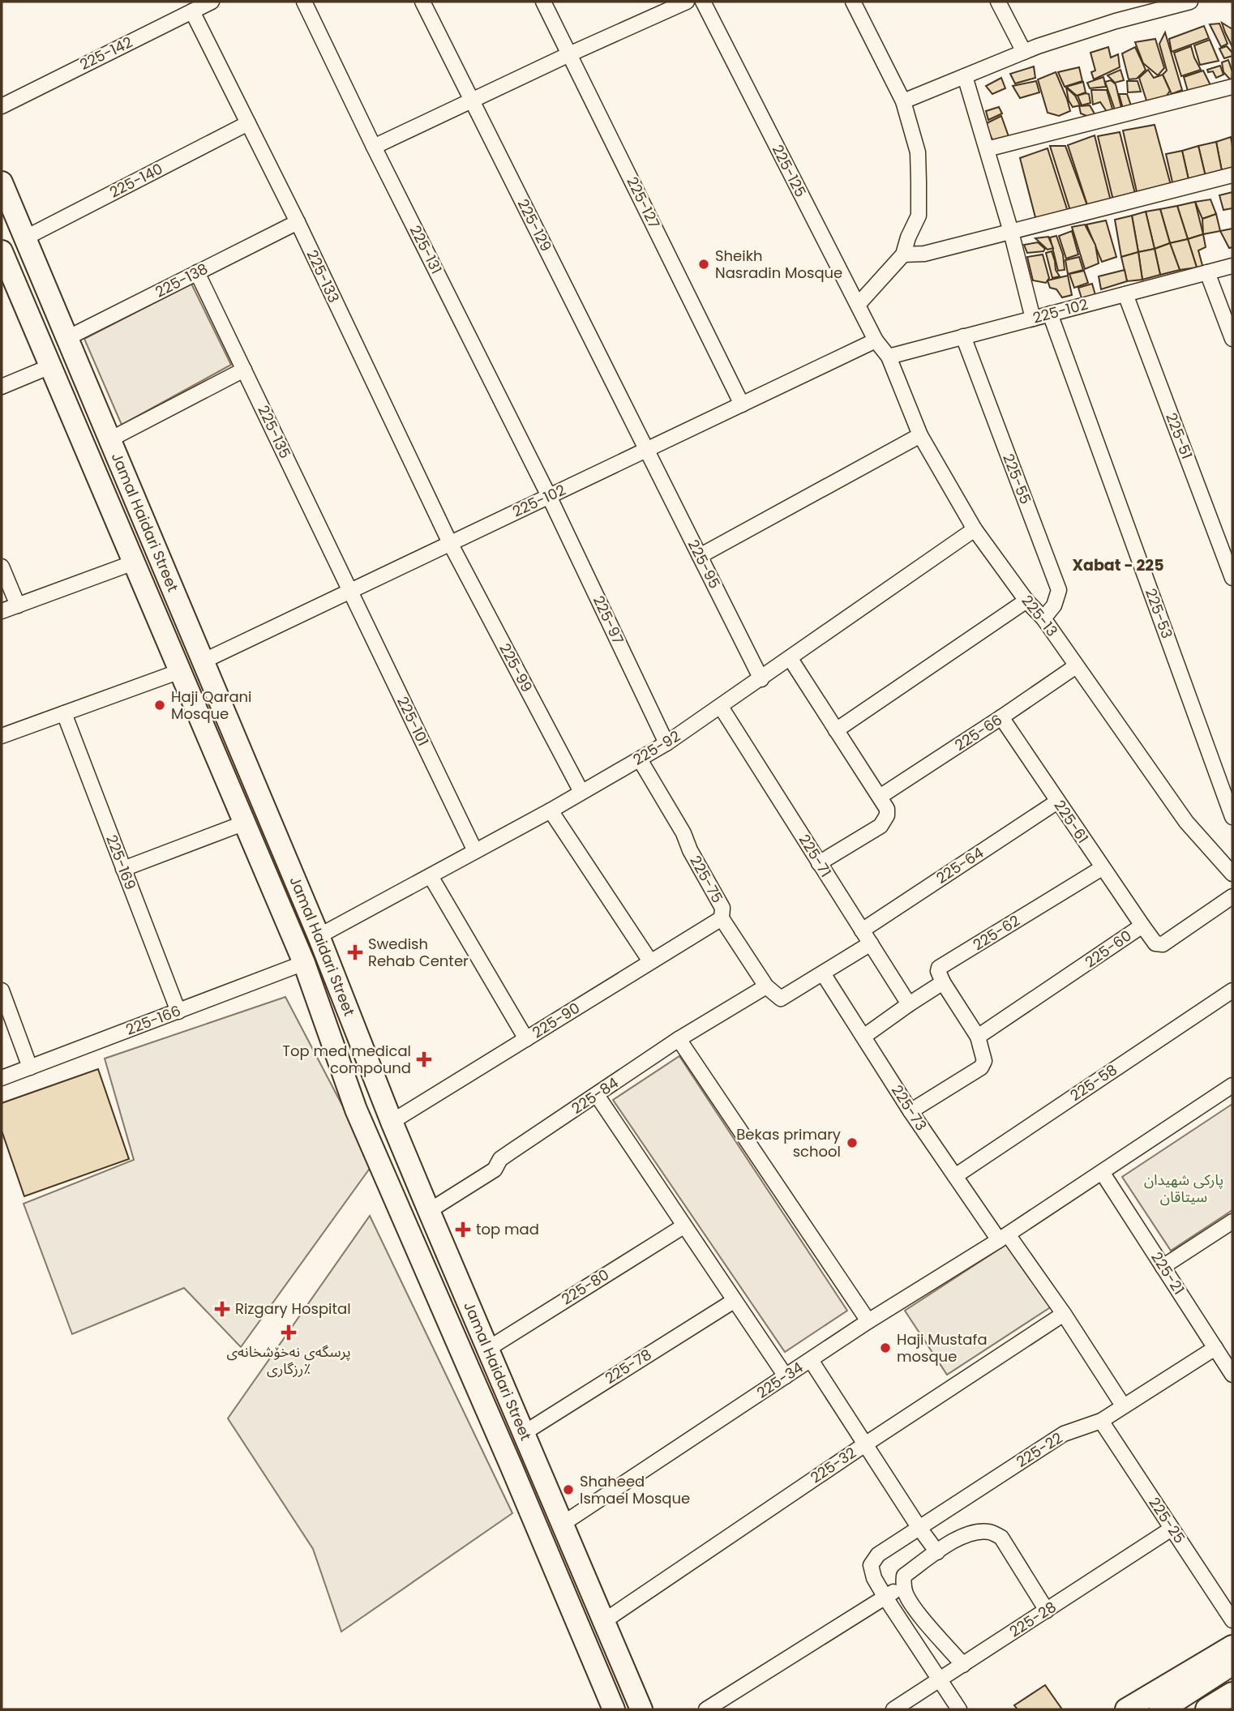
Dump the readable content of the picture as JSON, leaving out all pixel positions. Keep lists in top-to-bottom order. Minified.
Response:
{"streets":{"main road":["Jamal Haidari Street"],"street":["225-142","225-125","225-140","225-127","225-129","225-131","225-133","225-138","225-102","225-135","225-51","225-55","225-95","225-53","225-13","225-97","225-99","225-101","225-66","225-92","225-61","225-71","225-169","225-64","225-75","225-62","225-60","225-166","225-90","225-58","225-84","225-73","225-21","225-80","225-78","225-34","225-22","225-32","225-25","225-28"]},"crossings":[["225-142","225-133"],["225-125","225-102"],["225-125","225-13"],["225-140","225-133"],["225-140","Jamal Haidari Street"],["225-127","225-102"],["225-129","225-102"],["225-129","225-95"],["225-131","225-102"],["225-131","225-97"],["225-133","225-138"],["225-133","225-102"],["225-133","225-99"],["225-138","225-135"],["225-138","Jamal Haidari Street"],["225-102","225-135"],["225-102","225-51"],["225-102","225-55"],["225-102","Jamal Haidari Street"],["225-102","225-95"],["225-102","225-53"],["225-102","225-13"],["225-102","225-97"],["225-102","225-99"],["225-102","225-101"],["225-135","225-101"],["225-55","225-13"],["Jamal Haidari Street","225-92"],["Jamal Haidari Street","225-166"],["Jamal Haidari Street","225-90"],["Jamal Haidari Street","225-84"],["Jamal Haidari Street","225-80"],["Jamal Haidari Street","225-78"],["Jamal Haidari Street","225-34"],["Jamal Haidari Street","225-32"],["225-95","225-92"],["225-13","225-66"],["225-13","225-92"],["225-97","225-92"],["225-99","225-92"],["225-101","225-92"],["225-66","225-61"],["225-92","225-71"],["225-92","225-75"],["225-61","225-64"],["225-61","225-62"],["225-61","225-60"],["225-71","225-64"],["225-169","225-166"],["225-75","225-90"],["225-75","225-84"],["225-58","225-73"],["225-84","225-73"],["225-73","225-34"],["225-73","225-22"],["225-73","225-32"],["225-21","225-34"],["225-21","225-22"],["225-22","225-25"],["225-25","225-28"]],"districts":["Xabat - 225"],"parks":["پارکی شهیدان سیتاقان"],"places":{"other":["Sheikh Nasradin Mosque","Haji Qarani Mosque","Bekas primary school","Haji Mustafa mosque","Shaheed Ismael Mosque"],"health":["Swedish Rehab Center","Top med medical compound","top mad","Rizgary Hospital","پرسگەی نەخۆشخانەی رزگاری٪"]}}
